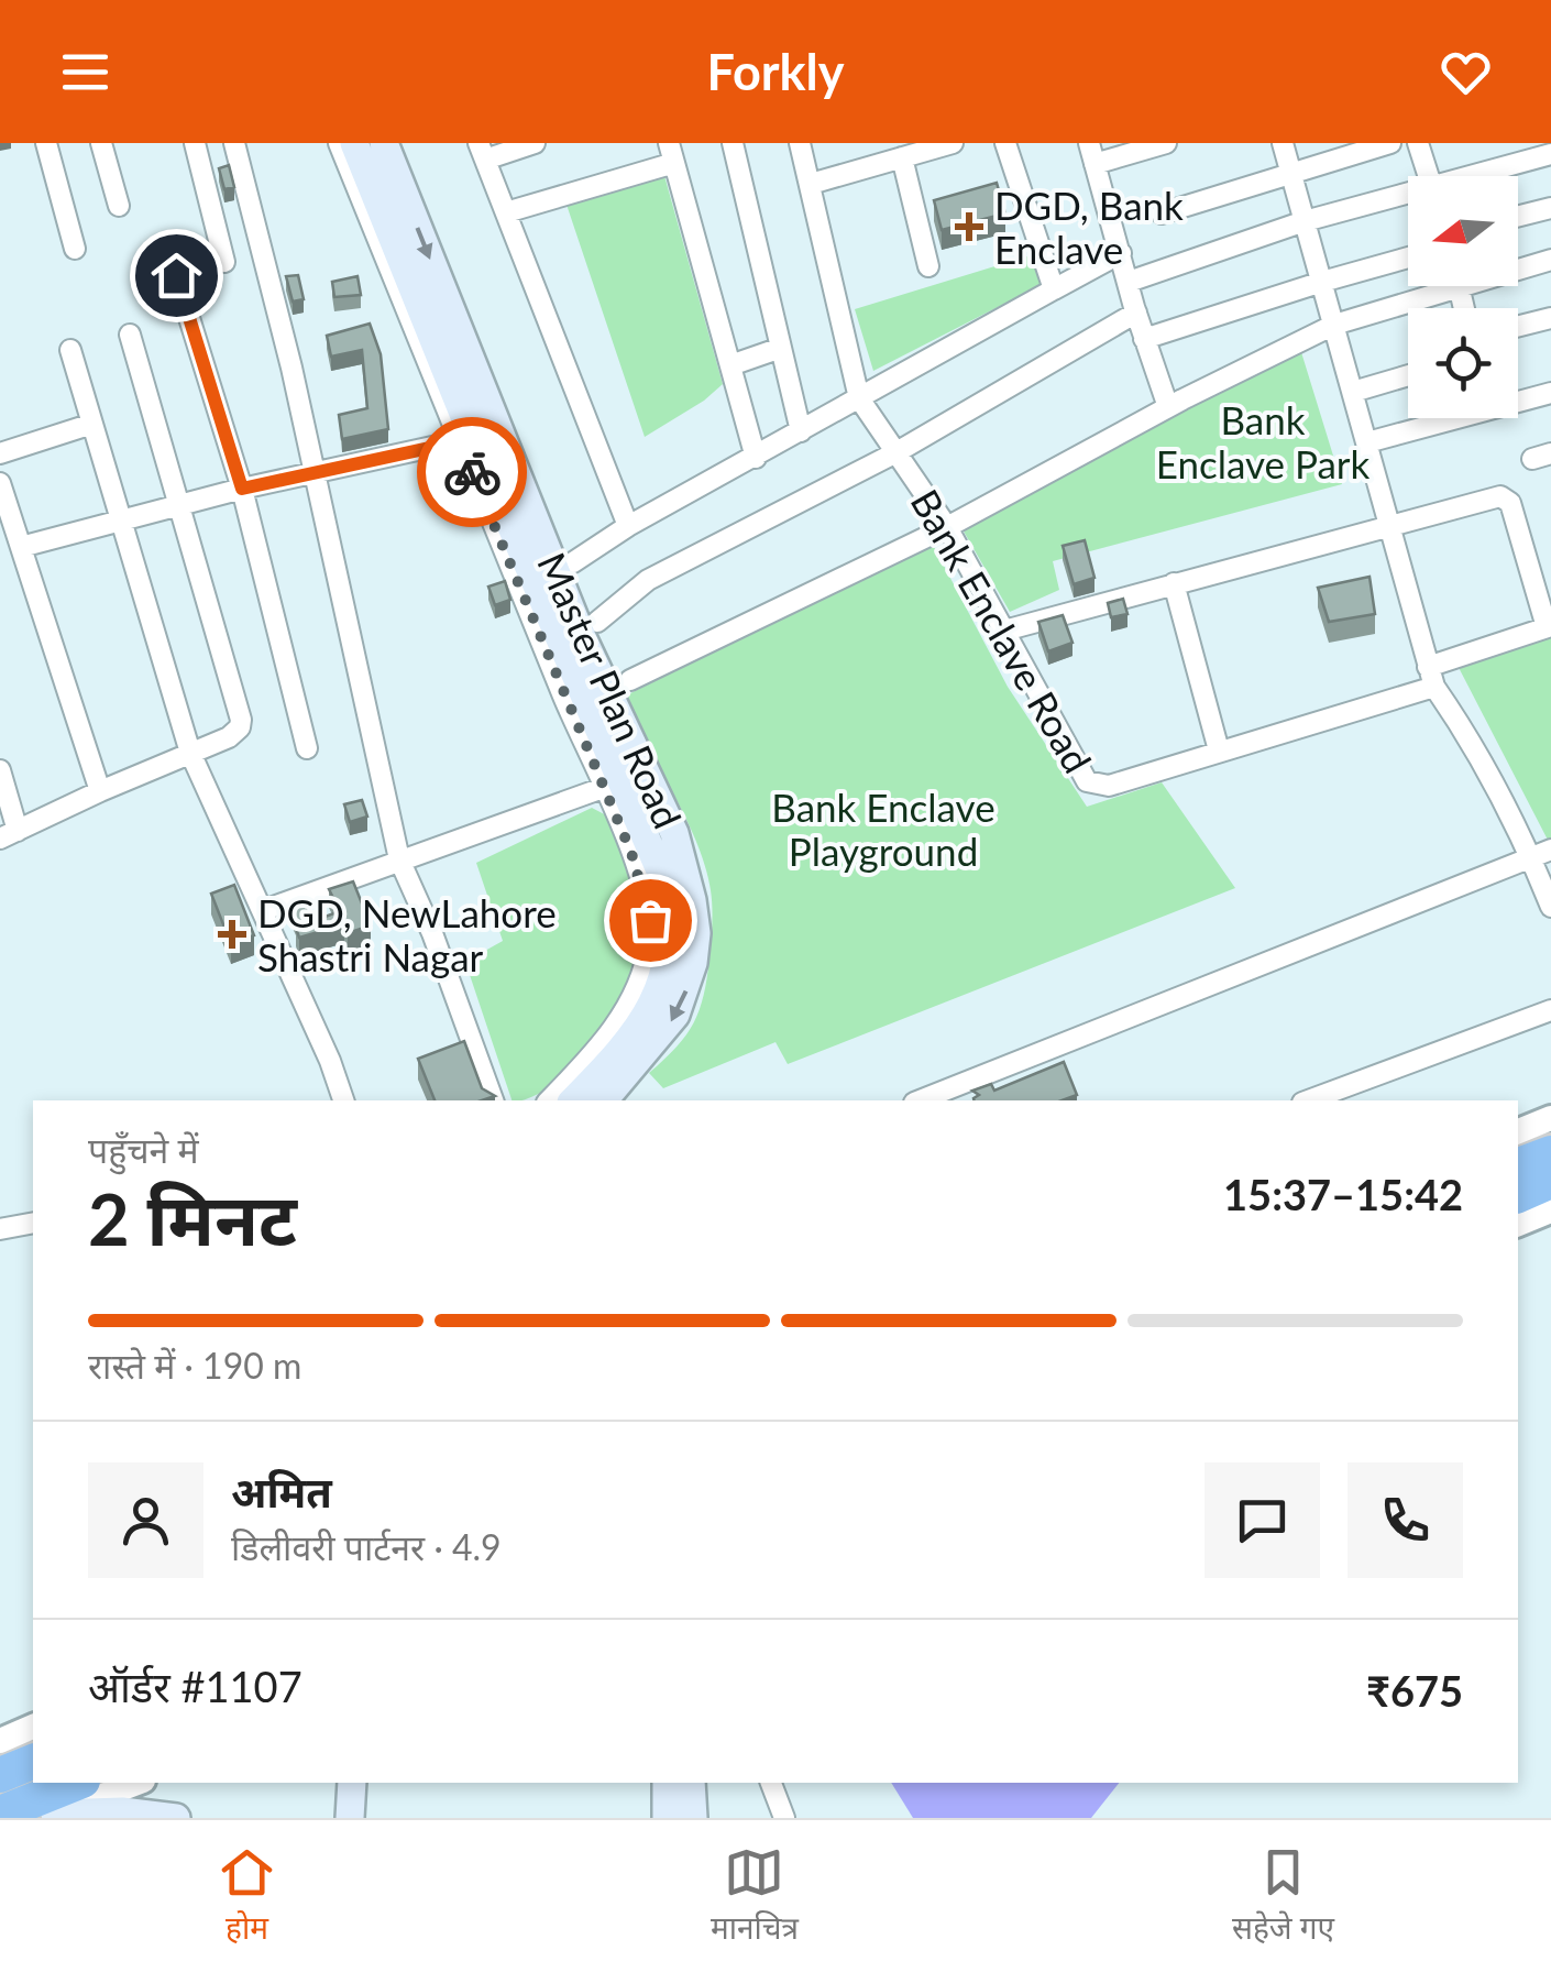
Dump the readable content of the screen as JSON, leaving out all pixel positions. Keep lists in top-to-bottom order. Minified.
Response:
{"streets":{"main road":["Master Plan Road"],"street":["Bank Enclave Road"]},"parks":["Bank Enclave Park","Bank Enclave Playground"],"places":{"health":["DGD, Bank Enclave","DGD, NewLahore Shastri Nagar"]},"north":"left","page":{"header":"Forkly","heading":["2 मिनट","पहुँचने में","15:37–15:42"],"panel":["अमित","डिलीवरी पार्टनर · 4.9","ऑर्डर #1107","₹675"],"bar":"रास्ते में · 190 m","tabs":["होम","मानचित्र","सहेजे गए"]}}
